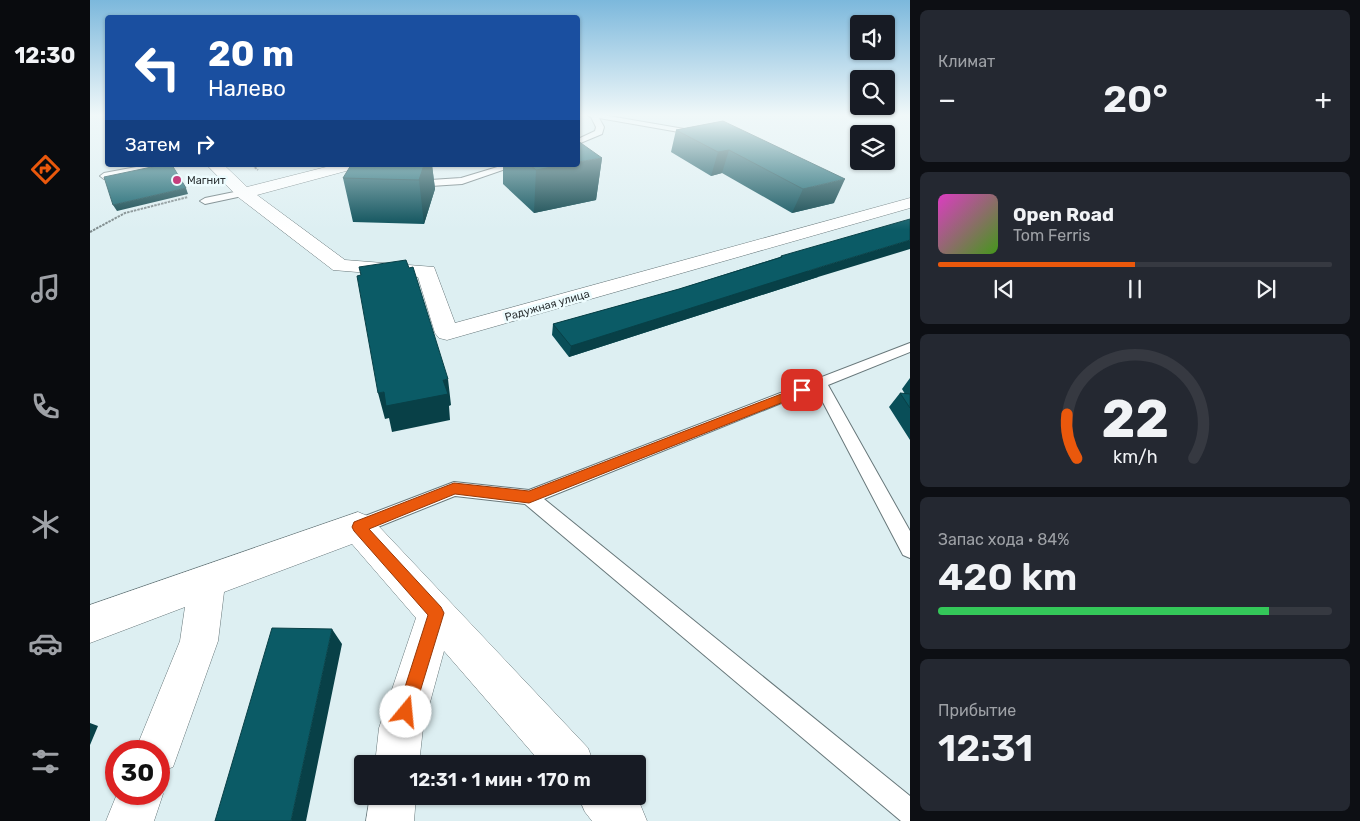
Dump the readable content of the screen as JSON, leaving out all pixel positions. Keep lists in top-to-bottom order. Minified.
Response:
{"streets":{"street":["Радужная улица"]},"places":["Магнит"],"page":{"tabs":"12:30","tile":["Климат",["Запас хода · 84%","420 km"],["Прибытие","12:31"]],"turn":["20 m","Налево"],"heat":["−","20°","+"],"then":"Затем","song":["Open Road","Tom Ferris"],"limit":"30","trip":"12:31 · 1 мин · 170 m","gauge":["22","km/h"]}}
